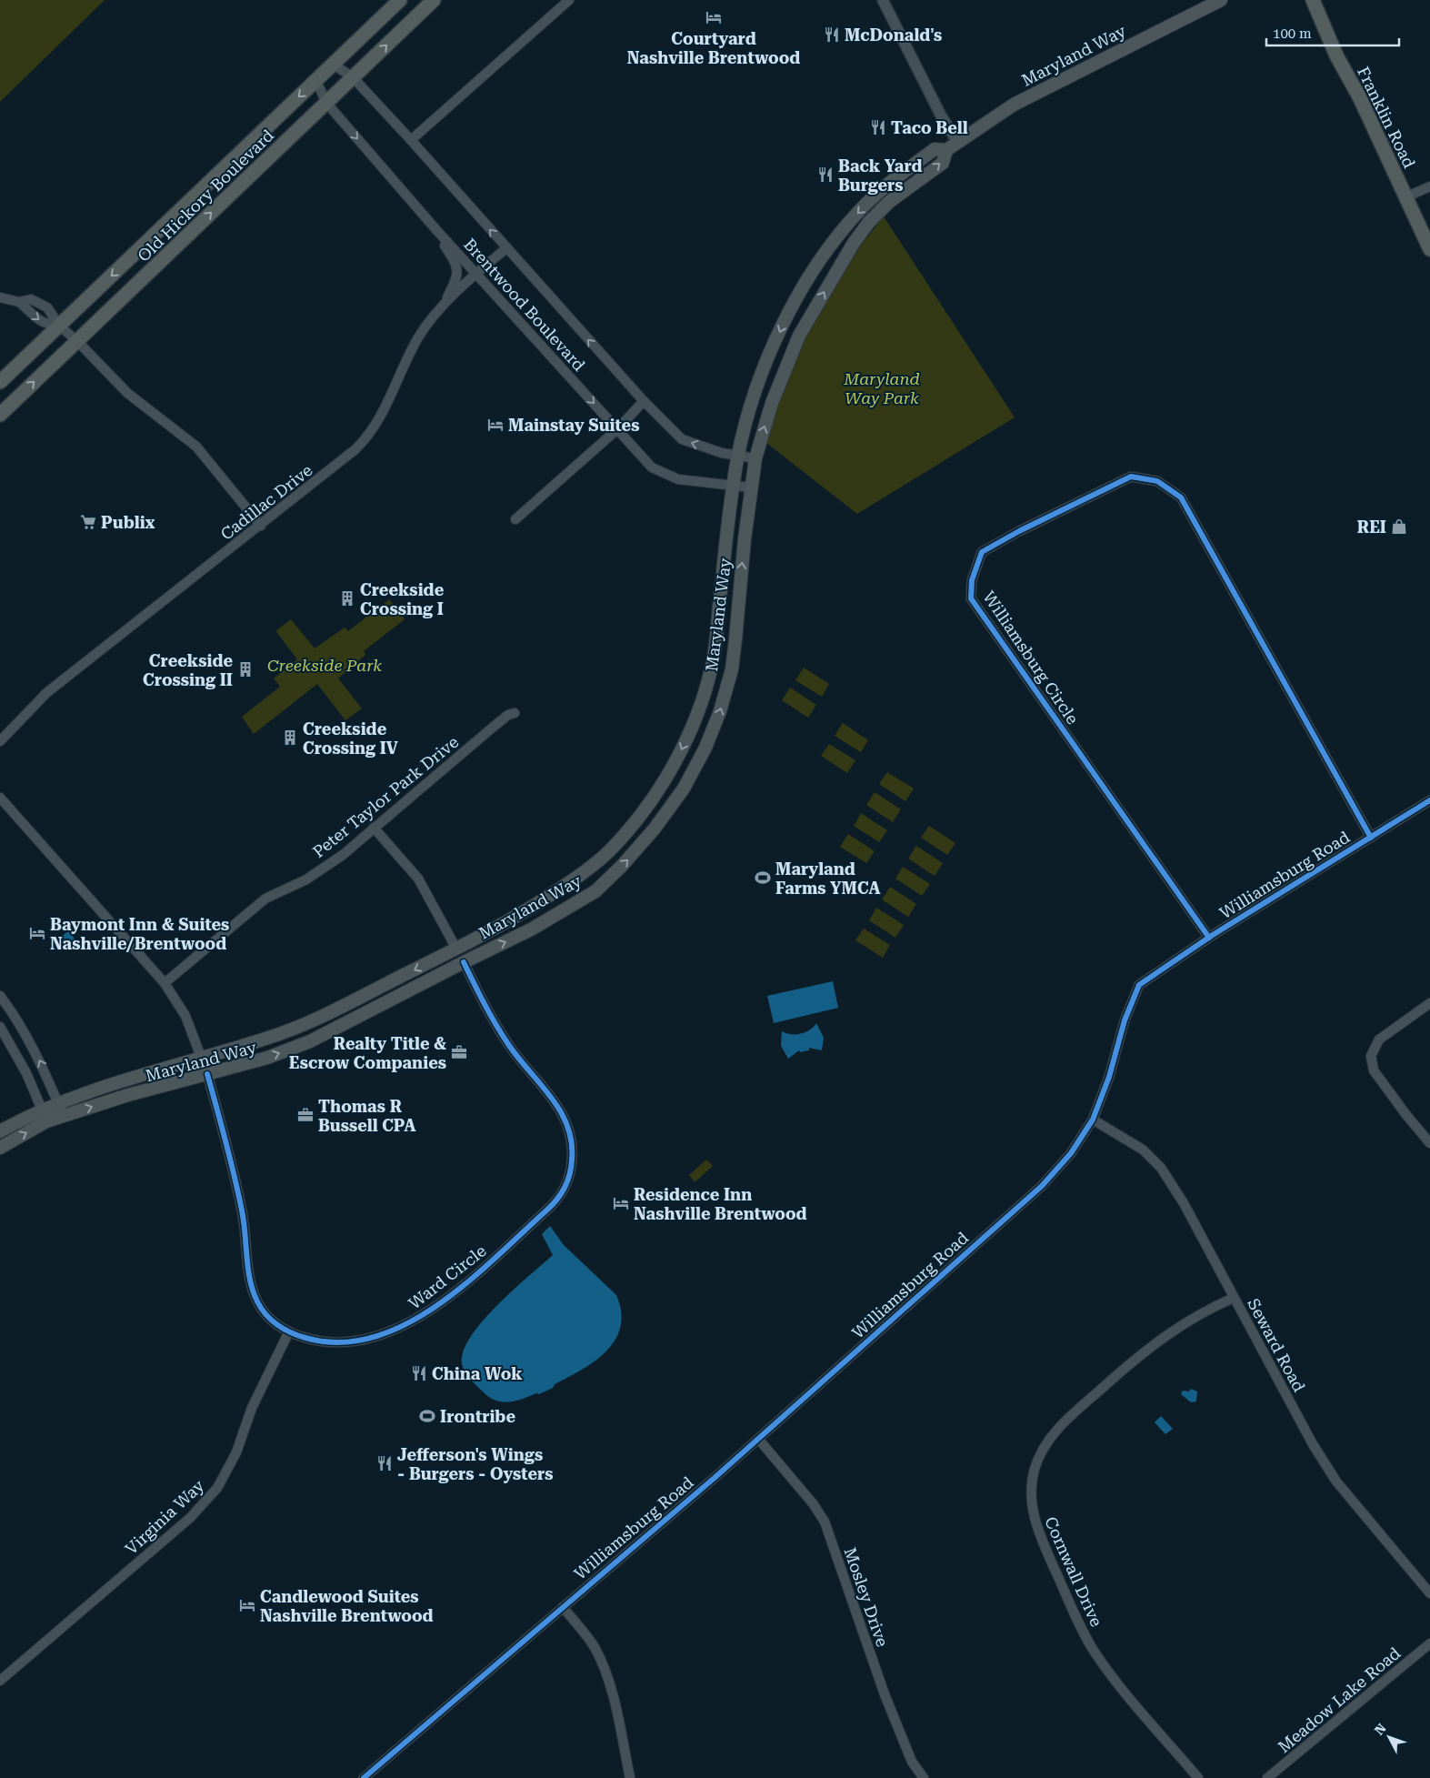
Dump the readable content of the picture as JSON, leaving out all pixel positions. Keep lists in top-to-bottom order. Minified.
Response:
{"streets":{"main road":["Maryland Way","Franklin Road","Old Hickory Boulevard"],"street":["Brentwood Boulevard","Cadillac Drive","Williamsburg Circle","Peter Taylor Park Drive","Williamsburg Road","Ward Circle","Seward Road","Virginia Way","Cornwall Drive","Mosley Drive","Meadow Lake Road"]},"crossings":[["Maryland Way","Brentwood Boulevard"],["Maryland Way","Ward Circle"],["Old Hickory Boulevard","Brentwood Boulevard"],["Brentwood Boulevard","Cadillac Drive"],["Williamsburg Circle","Williamsburg Road"],["Williamsburg Road","Seward Road"],["Williamsburg Road","Mosley Drive"],["Ward Circle","Virginia Way"],["Seward Road","Cornwall Drive"]],"parks":["Maryland Way Park","Creekside Park"],"places":{"hotel":["Courtyard Nashville Brentwood","Mainstay Suites","Baymont Inn & Suites Nashville/Brentwood","Residence Inn Nashville Brentwood","Candlewood Suites Nashville Brentwood"],"restaurant":["McDonald's","Taco Bell","Back Yard Burgers","China Wok","Jefferson's Wings - Burgers - Oysters"],"supermarket":["Publix"],"shop":["REI"],"building":["Creekside Crossing I","Creekside Crossing II","Creekside Crossing IV"],"sports":["Maryland Farms YMCA","Irontribe"],"office":["Realty Title & Escrow Companies","Thomas R Bussell CPA"]},"scale_bar":"100 m","north":"top left"}
